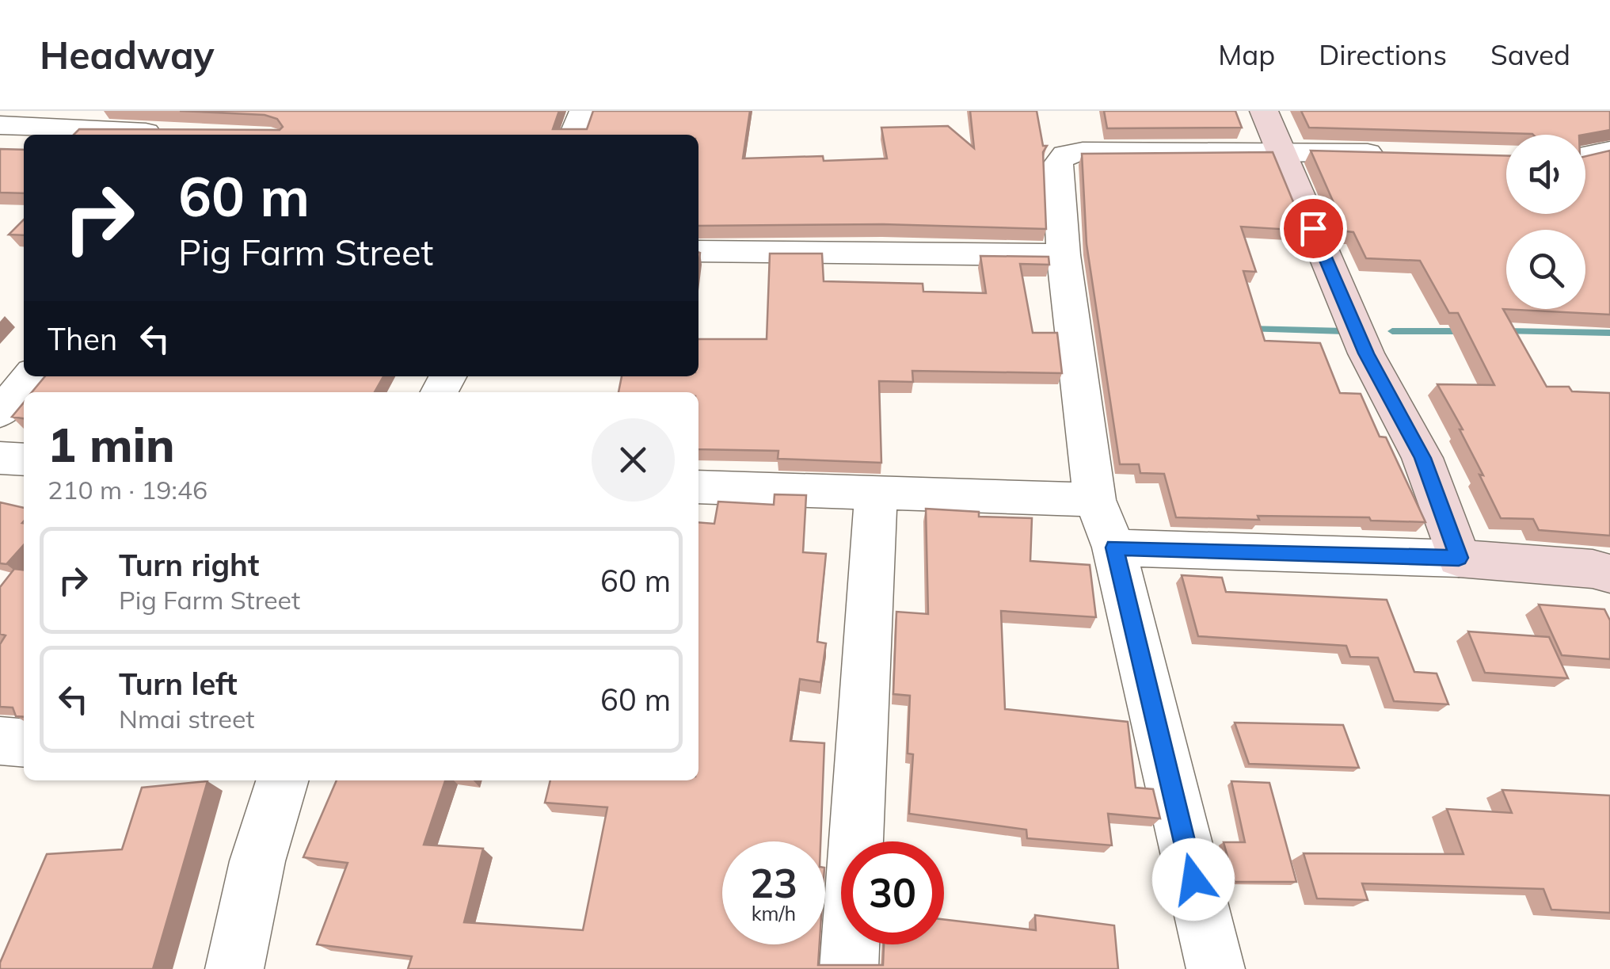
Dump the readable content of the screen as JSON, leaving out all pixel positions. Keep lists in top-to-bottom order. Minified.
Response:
{"page":{"header":"Headway","nav":["Map","Directions","Saved"],"turn":["60 m","Pig Farm Street"],"then":"Then","heading":["1 min","210 m · 19:46"],"list":[{"name":"Turn right","note":"Pig Farm Street","value":"60 m"},{"name":"Turn left","note":"Nmai street","value":"60 m"}],"speed":"23 km/h","limit":"30"}}
